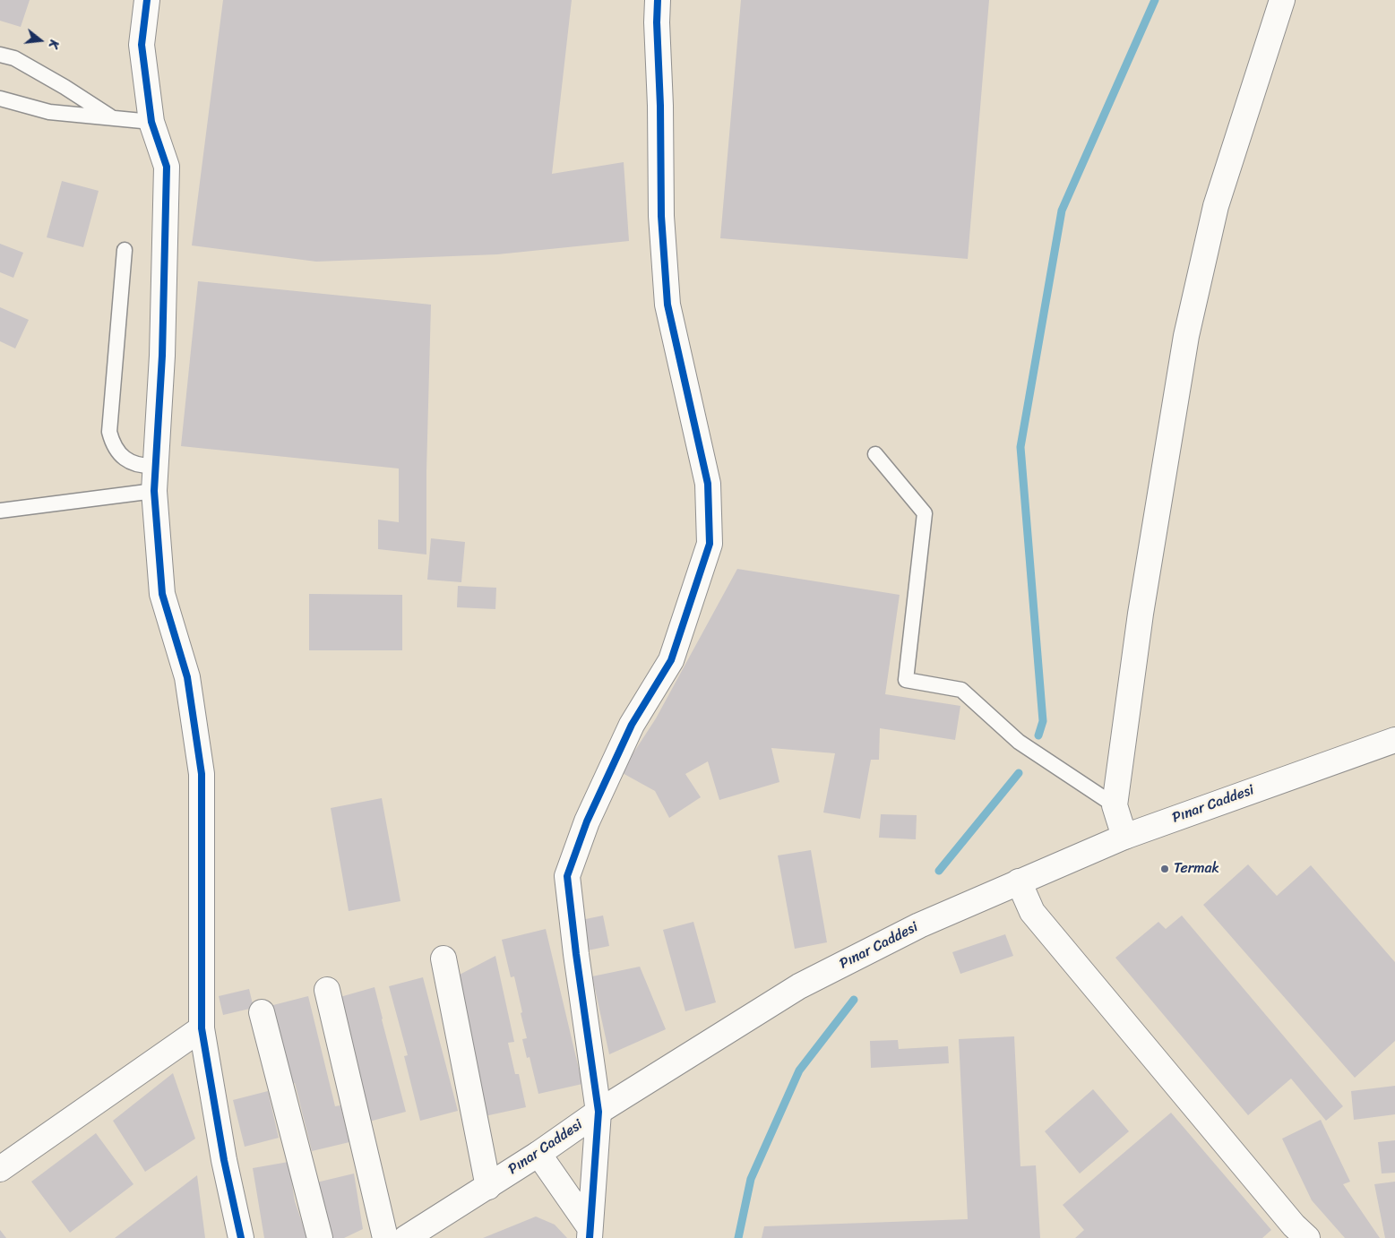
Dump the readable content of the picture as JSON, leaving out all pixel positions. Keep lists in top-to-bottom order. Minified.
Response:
{"streets":{"street":["Pınar Caddesi"]},"places":["Termak"],"north":"right"}
